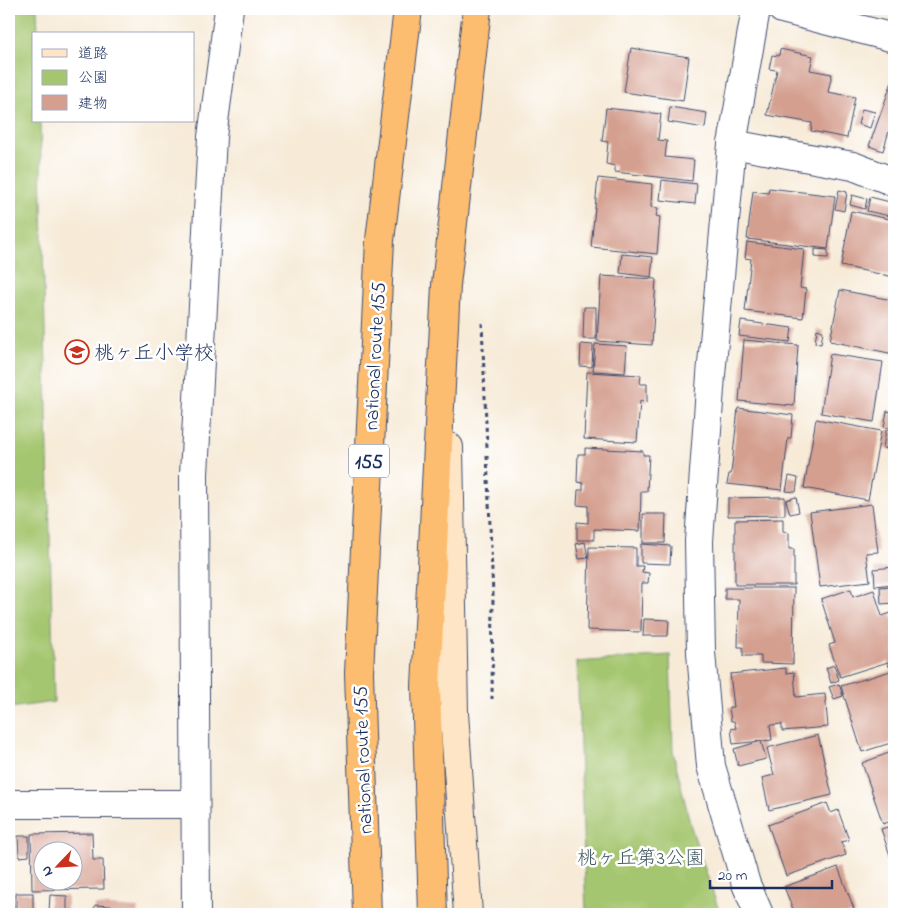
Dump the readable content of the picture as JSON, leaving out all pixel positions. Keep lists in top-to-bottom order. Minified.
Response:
{"streets":{"highway":["national route 155","155"]},"parks":["桃ヶ丘第3公園"],"places":{"school or university":["桃ヶ丘小学校"]},"legend":["道路","公園","建物"],"scale_bar":"20 m","north":"bottom left"}
